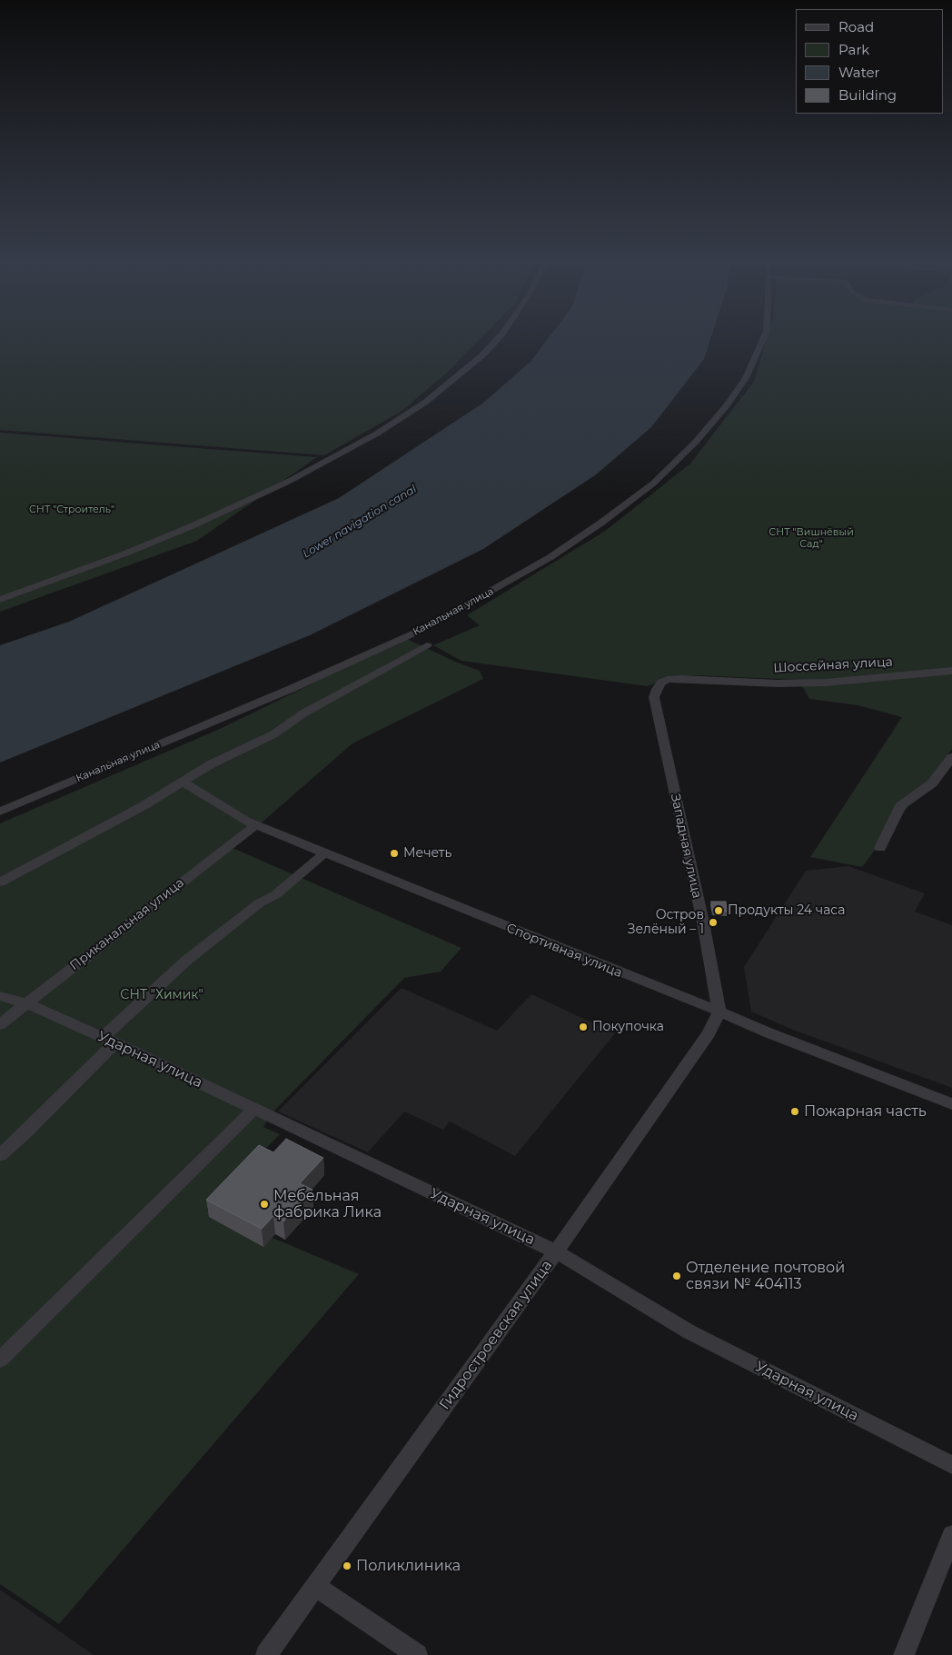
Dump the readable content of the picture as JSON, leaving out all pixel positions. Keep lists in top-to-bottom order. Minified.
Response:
{"streets":{"street":["Канальная улица","Шоссейная улица","Западная улица","Приканальная улица","Спортивная улица","Ударная улица","Гидростроевская улица"]},"crossings":[["Шоссейная улица","Западная улица"],["Западная улица","Спортивная улица"],["Западная улица","Гидростроевская улица"],["Приканальная улица","Спортивная улица"],["Приканальная улица","Ударная улица"],["Спортивная улица","Гидростроевская улица"],["Ударная улица","Гидростроевская улица"]],"water":["Lower navigation canal"],"parks":["СНТ \"Строитель\"","СНТ \"Вишнёвый Сад\"","СНТ \"Химик\""],"places":["Мечеть","Продукты 24 часа","Остров Зелёный – 1","Покупочка","Пожарная часть","Мебельная фабрика Лика","Отделение почтовой связи № 404113","Поликлиника"],"legend":["Road","Park","Water","Building"]}
